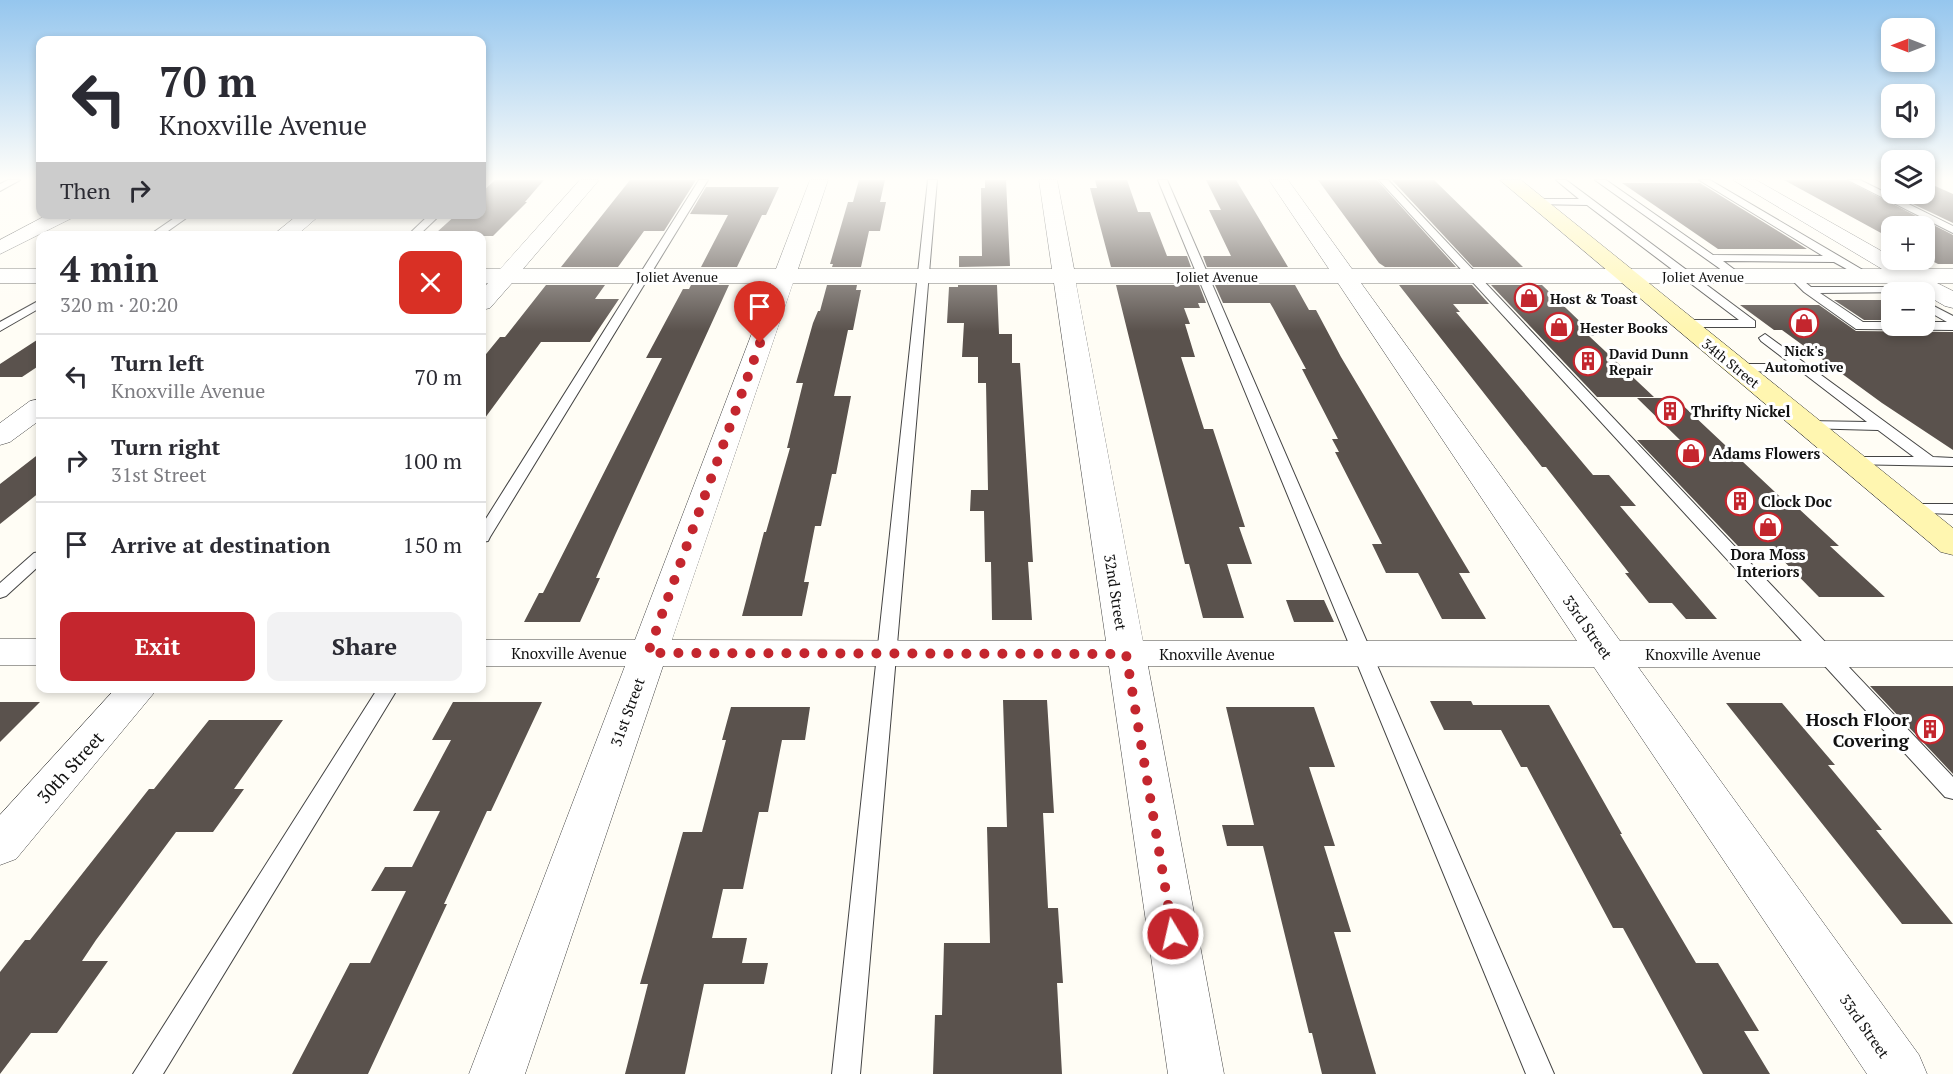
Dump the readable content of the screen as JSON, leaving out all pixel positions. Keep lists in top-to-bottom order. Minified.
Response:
{"streets":{"main road":["34th Street"],"street":["Joliet Avenue","32nd Street","33rd Street","Knoxville Avenue","31st Street","30th Street"]},"crossings":[["Joliet Avenue","34th Street"],["Joliet Avenue","32nd Street"],["Joliet Avenue","33rd Street"],["Joliet Avenue","31st Street"],["32nd Street","Knoxville Avenue"],["33rd Street","Knoxville Avenue"],["Knoxville Avenue","31st Street"]],"places":{"shop":["Host & Toast","Nick's Automotive","Hester Books","Adams Flowers","Dora Moss Interiors"],"building":["David Dunn Repair","Thrifty Nickel","Clock Doc","Hosch Floor Covering"]},"north":"left","page":{"map_buttons":["+","−"],"turn":["70 m","Knoxville Avenue"],"then":"Then","heading":["4 min","320 m · 20:20"],"list":[{"name":"Turn left","note":"Knoxville Avenue","value":"70 m"},{"name":"Turn right","note":"31st Street","value":"100 m"},{"name":"Arrive at destination","value":"150 m"}],"buttons":["Exit","Share"]}}
